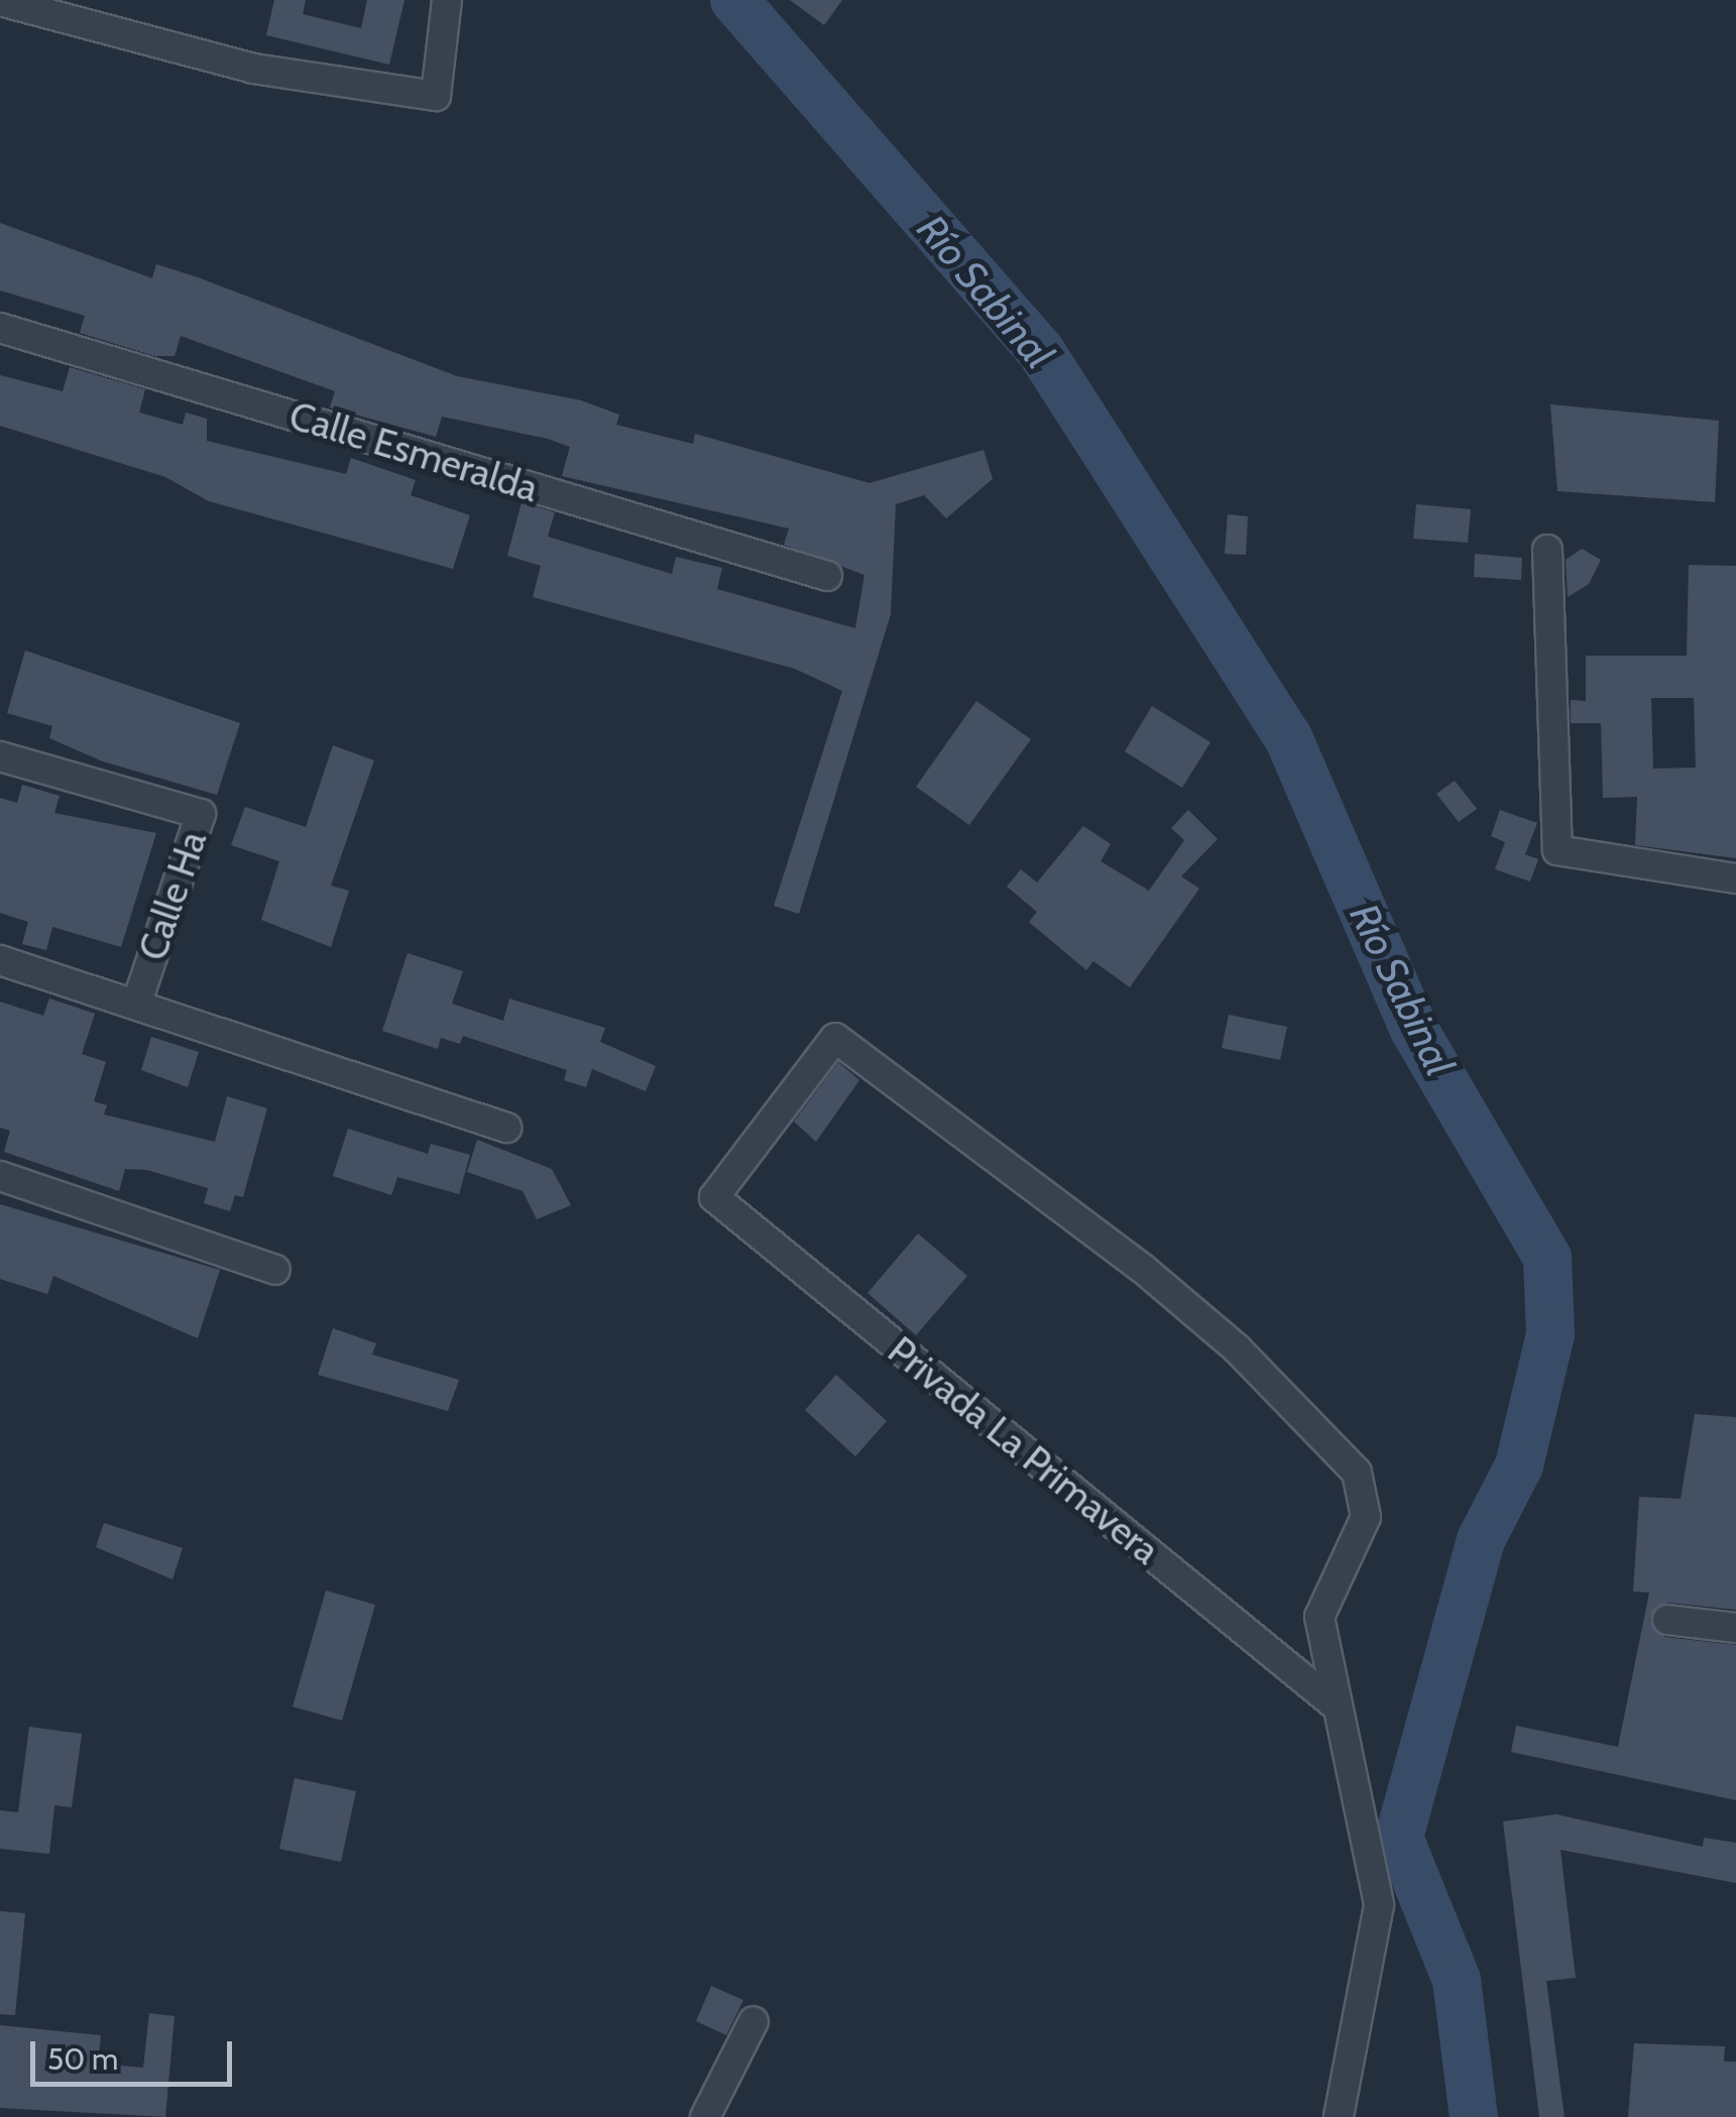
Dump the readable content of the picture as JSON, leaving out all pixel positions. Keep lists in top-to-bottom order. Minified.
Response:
{"streets":{"street":["Calle Esmeralda","Calle Ha","Privada La Primavera"]},"water":["Río Sabinal"],"scale_bar":"50 m"}
